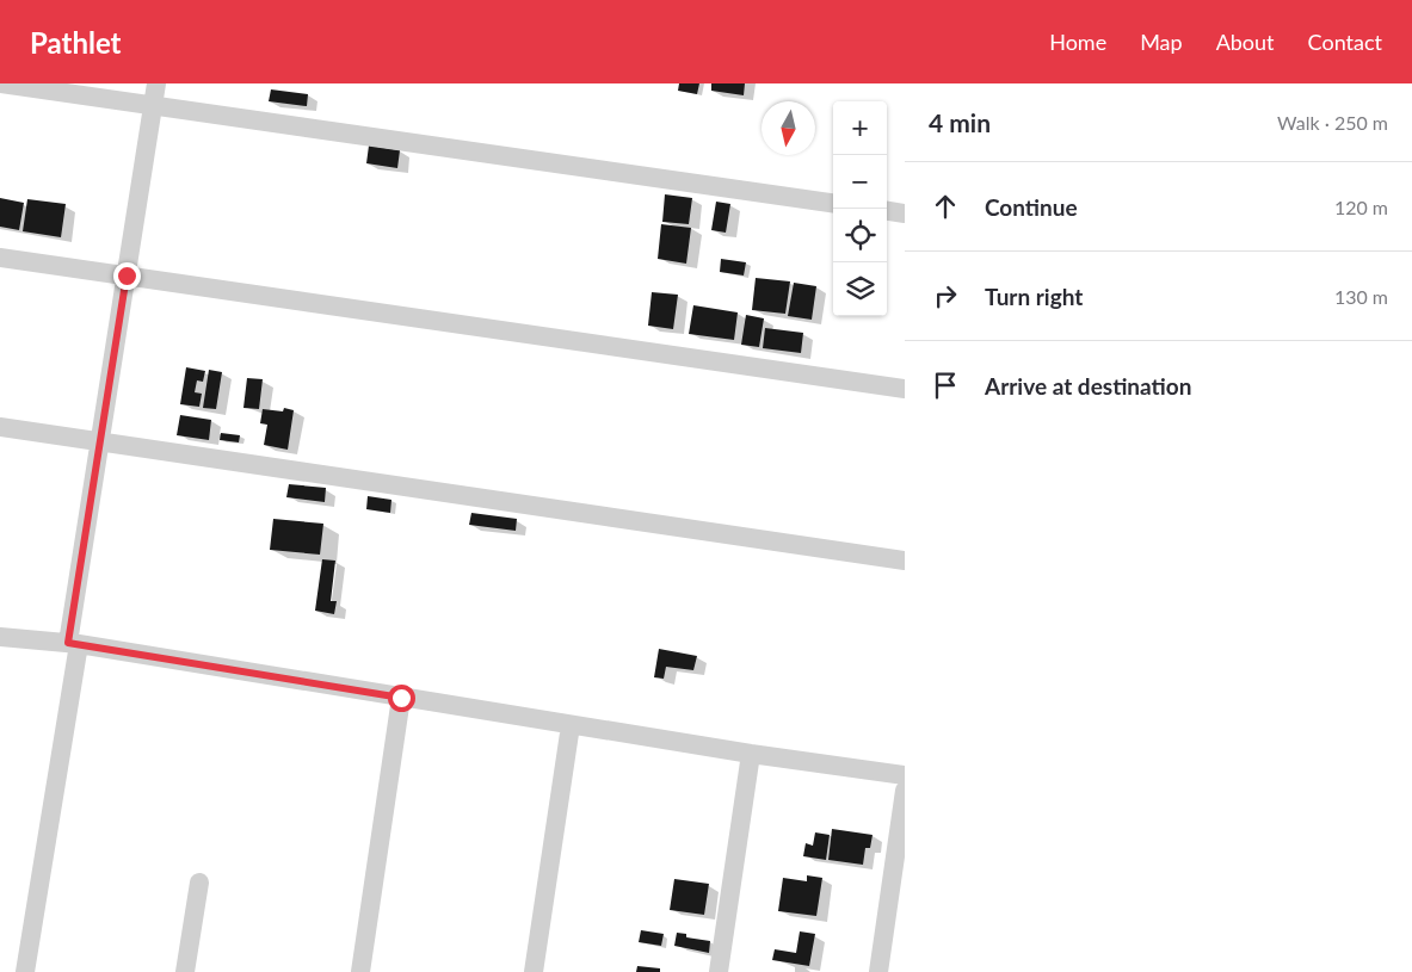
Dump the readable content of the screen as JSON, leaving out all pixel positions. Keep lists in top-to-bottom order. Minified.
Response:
{"north":"bottom","page":{"header":"Pathlet","nav":["Home","Map","About","Contact"],"heading":["4 min","Walk · 250 m"],"map_buttons":["+","−"],"list":[["Continue","120 m"],["Turn right","130 m"],"Arrive at destination"]}}
